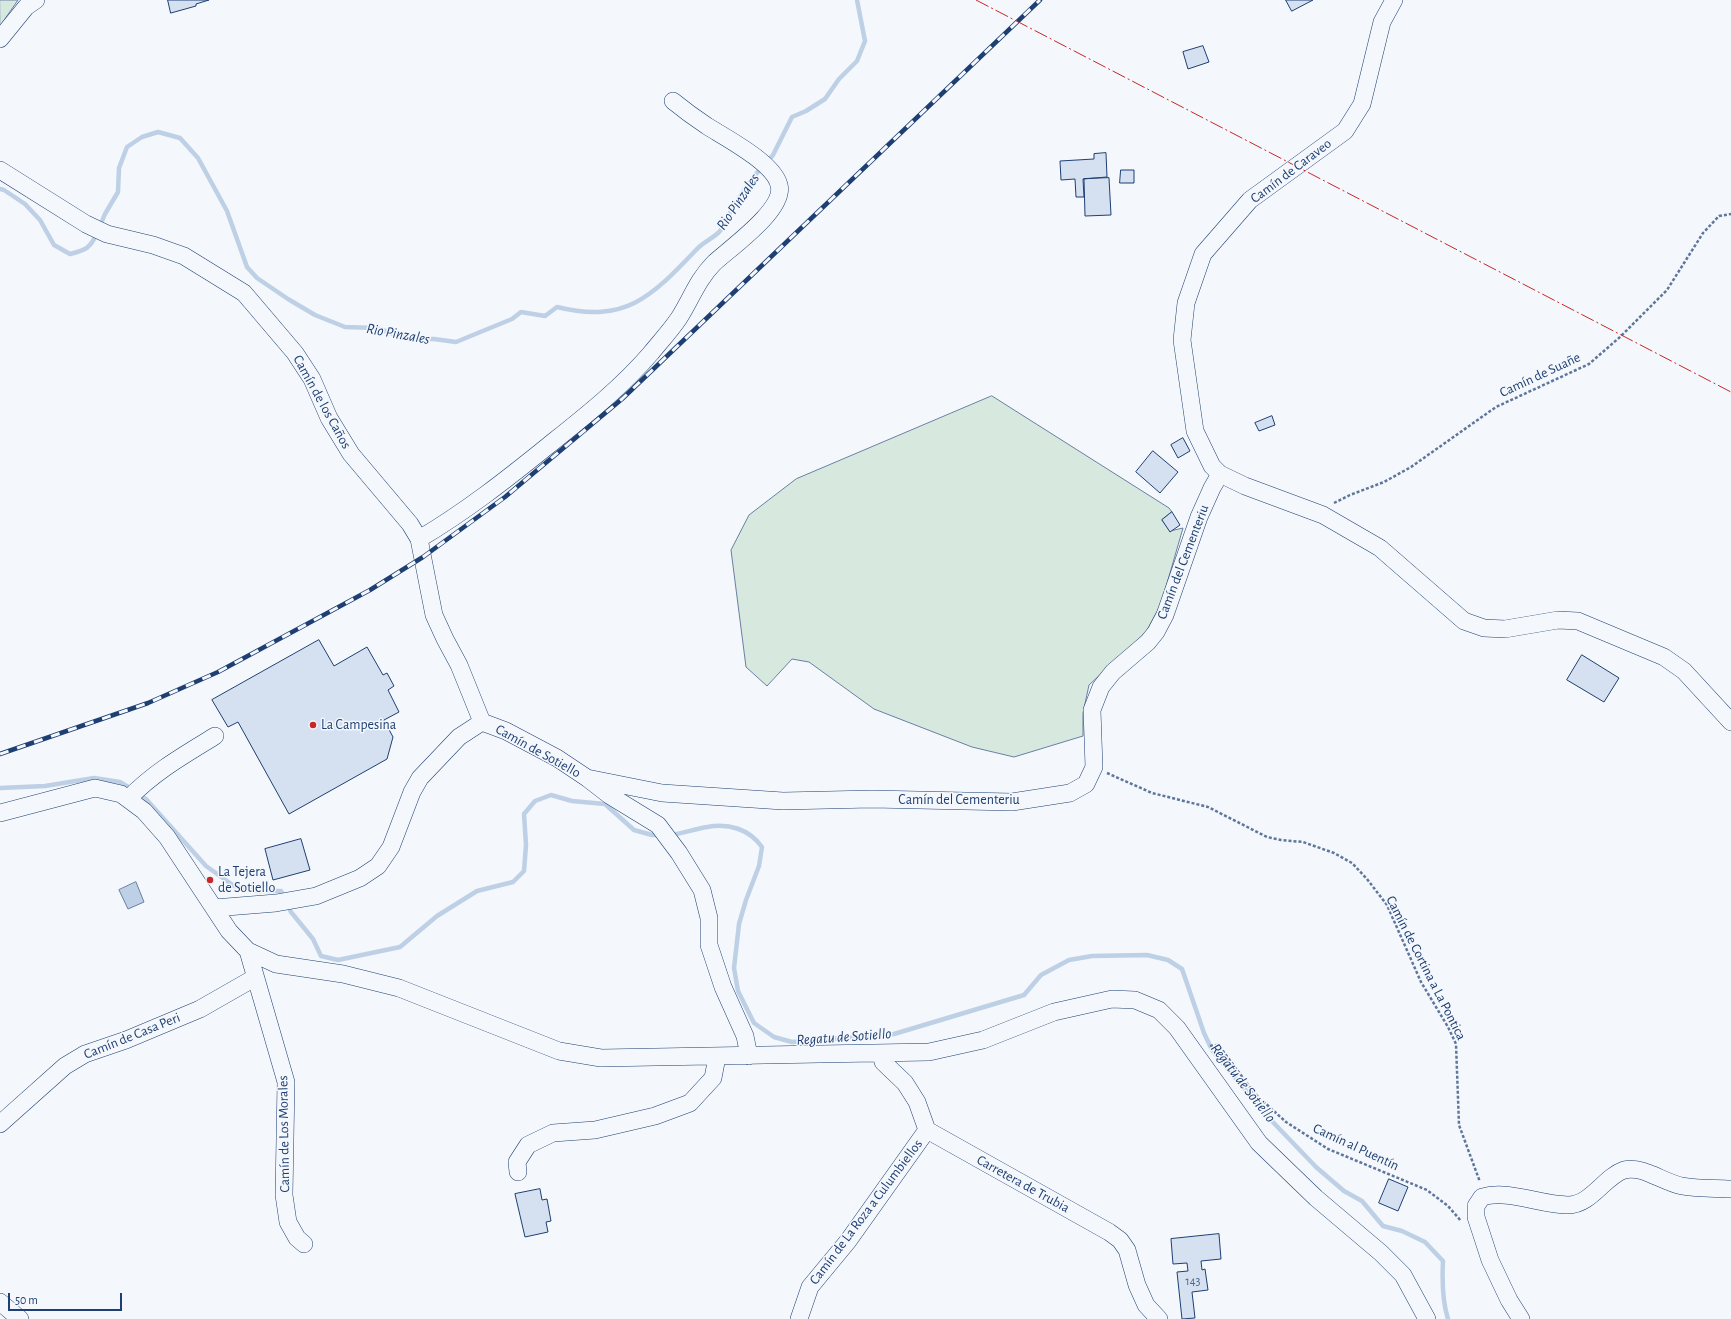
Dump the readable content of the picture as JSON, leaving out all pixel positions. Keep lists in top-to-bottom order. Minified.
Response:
{"streets":{"street":["Camín de Caraveo","Camín de los Caños","Camín del Cementeriu","Camín de Sotiello","Camín de Casa Peri","Camín de Los Morales","Carretera de Trubia","Camín de La Roza a Culumbiellos"],"path":["Camín de Suañe","Camín de Cortina a La Pontica","Camín al Puentín"]},"crossings":[["Camín de Caraveo","Camín del Cementeriu"],["Camín de los Caños","Camín de Sotiello"],["Camín del Cementeriu","Camín de Sotiello"],["Camín del Cementeriu","Camín de Cortina a La Pontica"],["Camín de Casa Peri","Camín de Los Morales"],["Carretera de Trubia","Camín de La Roza a Culumbiellos"]],"water":["Rio Pinzales","Regatu de Sotiello"],"places":["La Campesina","La Tejera de Sotiello"],"house_numbers":["143"],"scale_bar":"50 m"}
